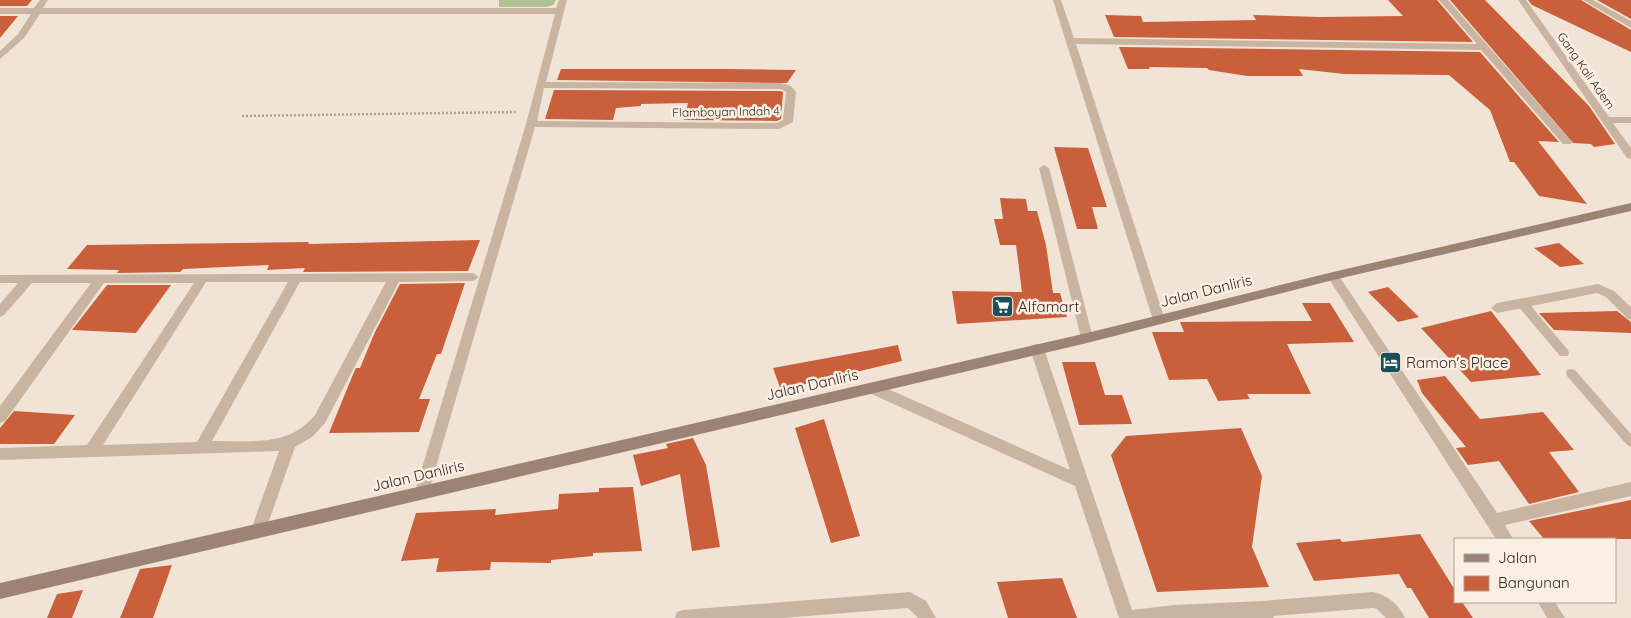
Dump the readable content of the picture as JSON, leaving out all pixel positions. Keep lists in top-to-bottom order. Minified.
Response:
{"streets":{"street":["Gang Kali Adem","Flamboyan Indah 4","Jalan Danliris"]},"places":{"supermarket":["Alfamart"],"hotel":["Ramon's Place"]},"legend":["Jalan","Bangunan"]}
